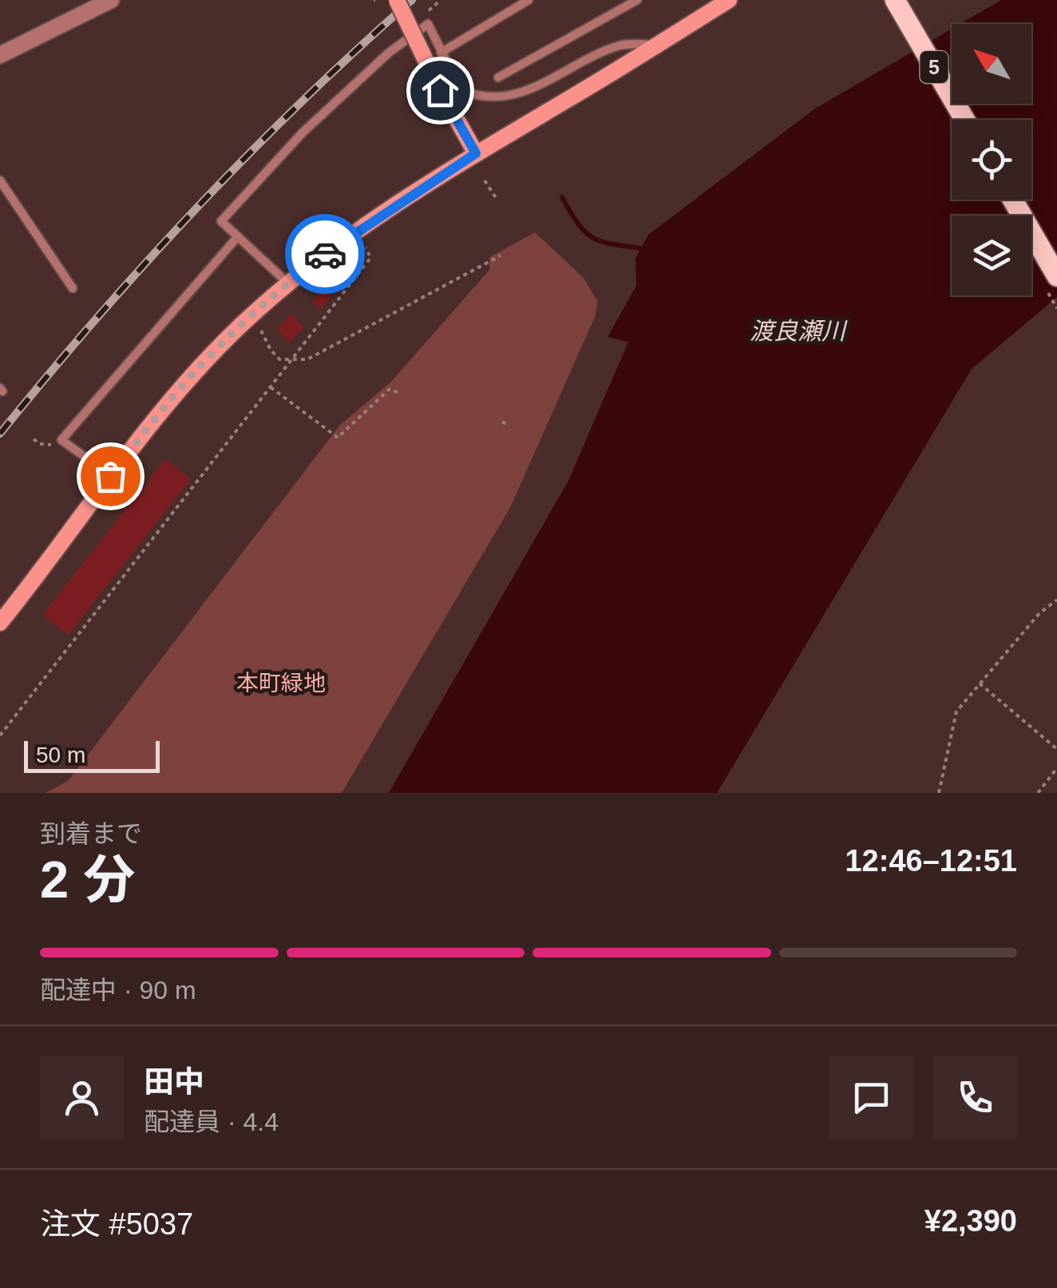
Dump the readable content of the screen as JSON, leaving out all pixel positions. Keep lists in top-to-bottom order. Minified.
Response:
{"streets":{"main road":["5"]},"water":["渡良瀬川"],"parks":["本町緑地"],"scale_bar":"50 m","north":"top left","page":{"scale":"50 m","heading":["2 分","到着まで","12:46–12:51"],"panel":["田中","配達員 · 4.4","注文 #5037","¥2,390"],"bar":"配達中 · 90 m"}}
